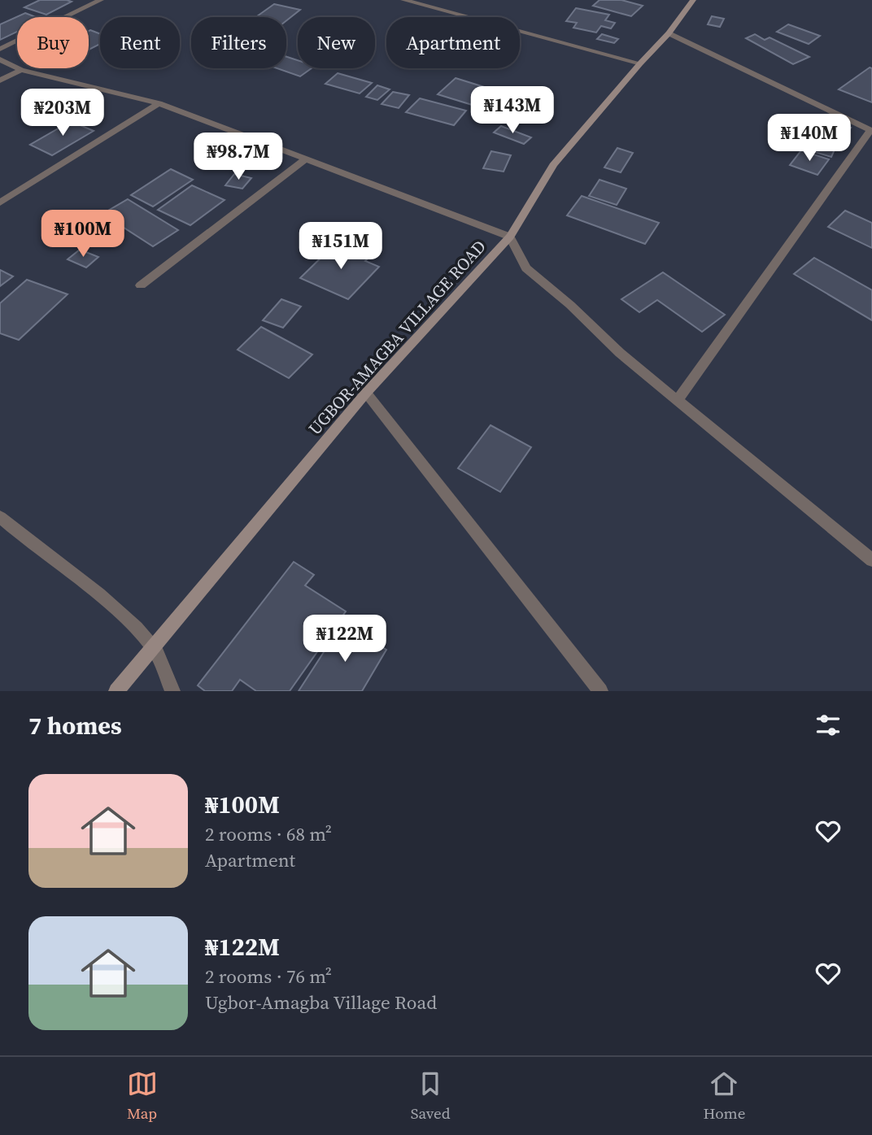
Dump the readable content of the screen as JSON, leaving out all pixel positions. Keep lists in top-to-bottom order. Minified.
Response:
{"streets":{"street":["UGBOR-AMAGBA VILLAGE ROAD"]},"page":{"chip":["Buy","Rent","Filters","New","Apartment"],"price":["₦143M","₦203M","₦140M","₦98.7M","₦100M","₦151M","₦122M"],"heading":"7 homes","list":[{"name":"₦100M","note":"2 rooms · 68 m² · Apartment"},{"name":"₦122M","note":"2 rooms · 76 m² · Ugbor-Amagba Village Road"}],"tabs":["Map","Saved","Home"]}}
